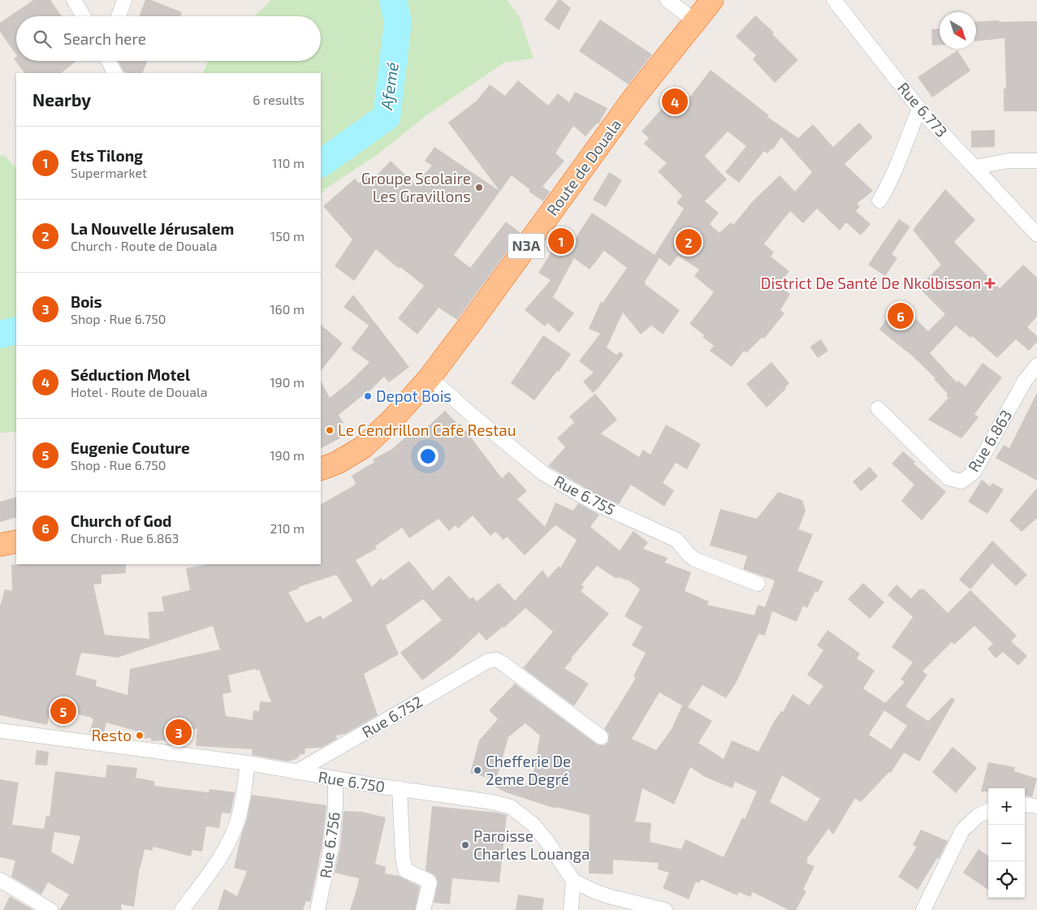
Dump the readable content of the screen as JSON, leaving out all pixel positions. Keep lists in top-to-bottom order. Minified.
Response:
{"streets":{"highway":["Route de Douala","N3A"],"street":["Rue 6.773","Rue 6.863","Rue 6.755","Rue 6.752","Rue 6.750","Rue 6.756"]},"crossings":[["Route de Douala","Rue 6.755"],["Rue 6.752","Rue 6.750"],["Rue 6.750","Rue 6.756"]],"water":["Afemé"],"places":{"other":["Groupe Scolaire Les Gravillons","Depot Bois","Le Cendrillon Cafe Restau","Resto","Chefferie De 2eme Degré","Paroisse Charles Louanga"],"health":["District De Santé De Nkolbisson"]},"north":"bottom right","page":{"search":"Search here","heading":["Nearby","6 results"],"pins":["4","1","2","6","5","3"],"list":[{"mark":"1","name":"Ets Tilong","note":"Supermarket","value":"110 m"},{"mark":"2","name":"La Nouvelle Jérusalem","note":"Church · Route de Douala","value":"150 m"},{"mark":"3","name":"Bois","note":"Shop · Rue 6.750","value":"160 m"},{"mark":"4","name":"Séduction Motel","note":"Hotel · Route de Douala","value":"190 m"},{"mark":"5","name":"Eugenie Couture","note":"Shop · Rue 6.750","value":"190 m"},{"mark":"6","name":"Church of God","note":"Church · Rue 6.863","value":"210 m"}],"map_buttons":["+","−"]}}
